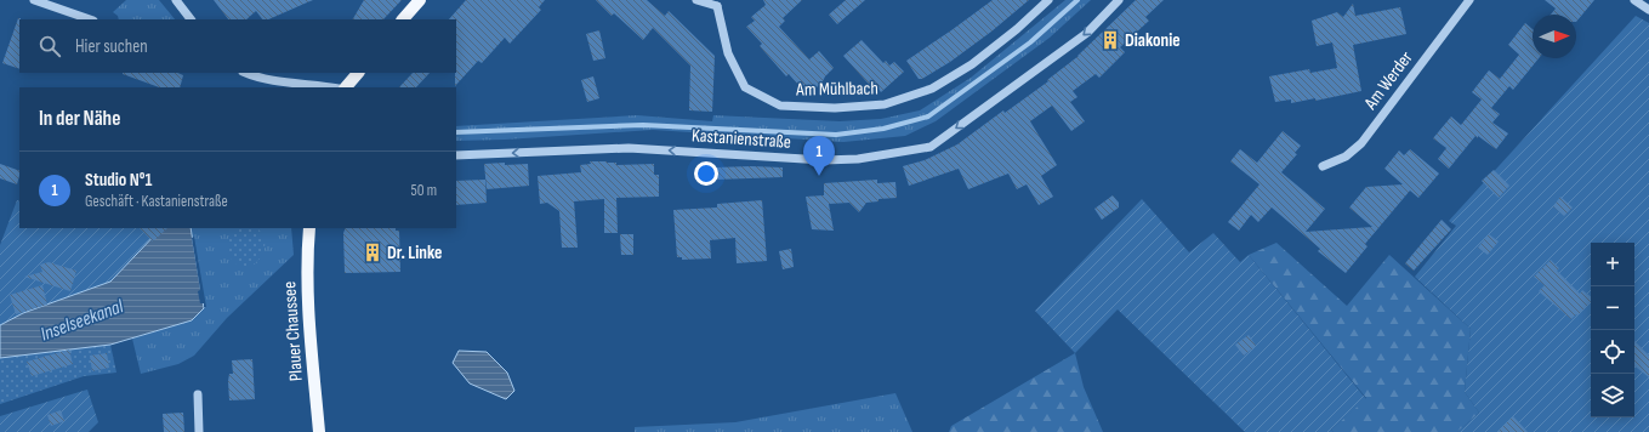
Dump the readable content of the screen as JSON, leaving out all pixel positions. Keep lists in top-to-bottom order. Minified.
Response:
{"streets":{"main road":["Plauer Chaussee"],"street":["Am Werder","Am Mühlbach","Kastanienstraße"]},"one_way":["Kastanienstraße"],"water":["Inselseekanal"],"places":{"building":["Diakonie","Dr. Linke"]},"north":"right","page":{"search":"Hier suchen","heading":"In der Nähe","pins":"1","list":[{"mark":"1","name":"Studio N°1","note":"Geschäft · Kastanienstraße","value":"50 m"}],"map_buttons":["+","−"]}}
